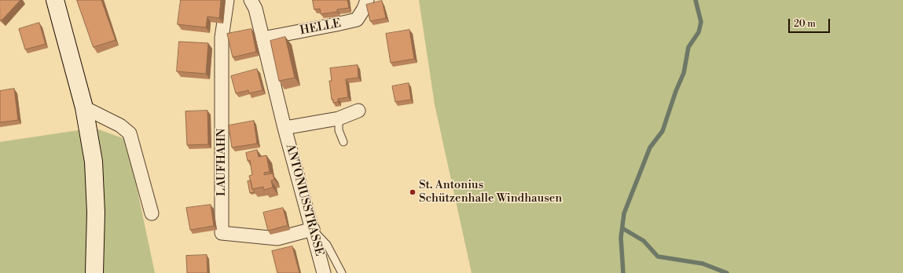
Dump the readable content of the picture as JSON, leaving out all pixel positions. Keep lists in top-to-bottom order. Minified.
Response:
{"streets":{"street":["HELLE","LAUFHAHN","ANTONIUSSTRASSE"]},"crossings":[["HELLE","ANTONIUSSTRASSE"],["LAUFHAHN","ANTONIUSSTRASSE"]],"places":["St. Antonius Schützenhalle Windhausen"],"scale_bar":"20 m"}
